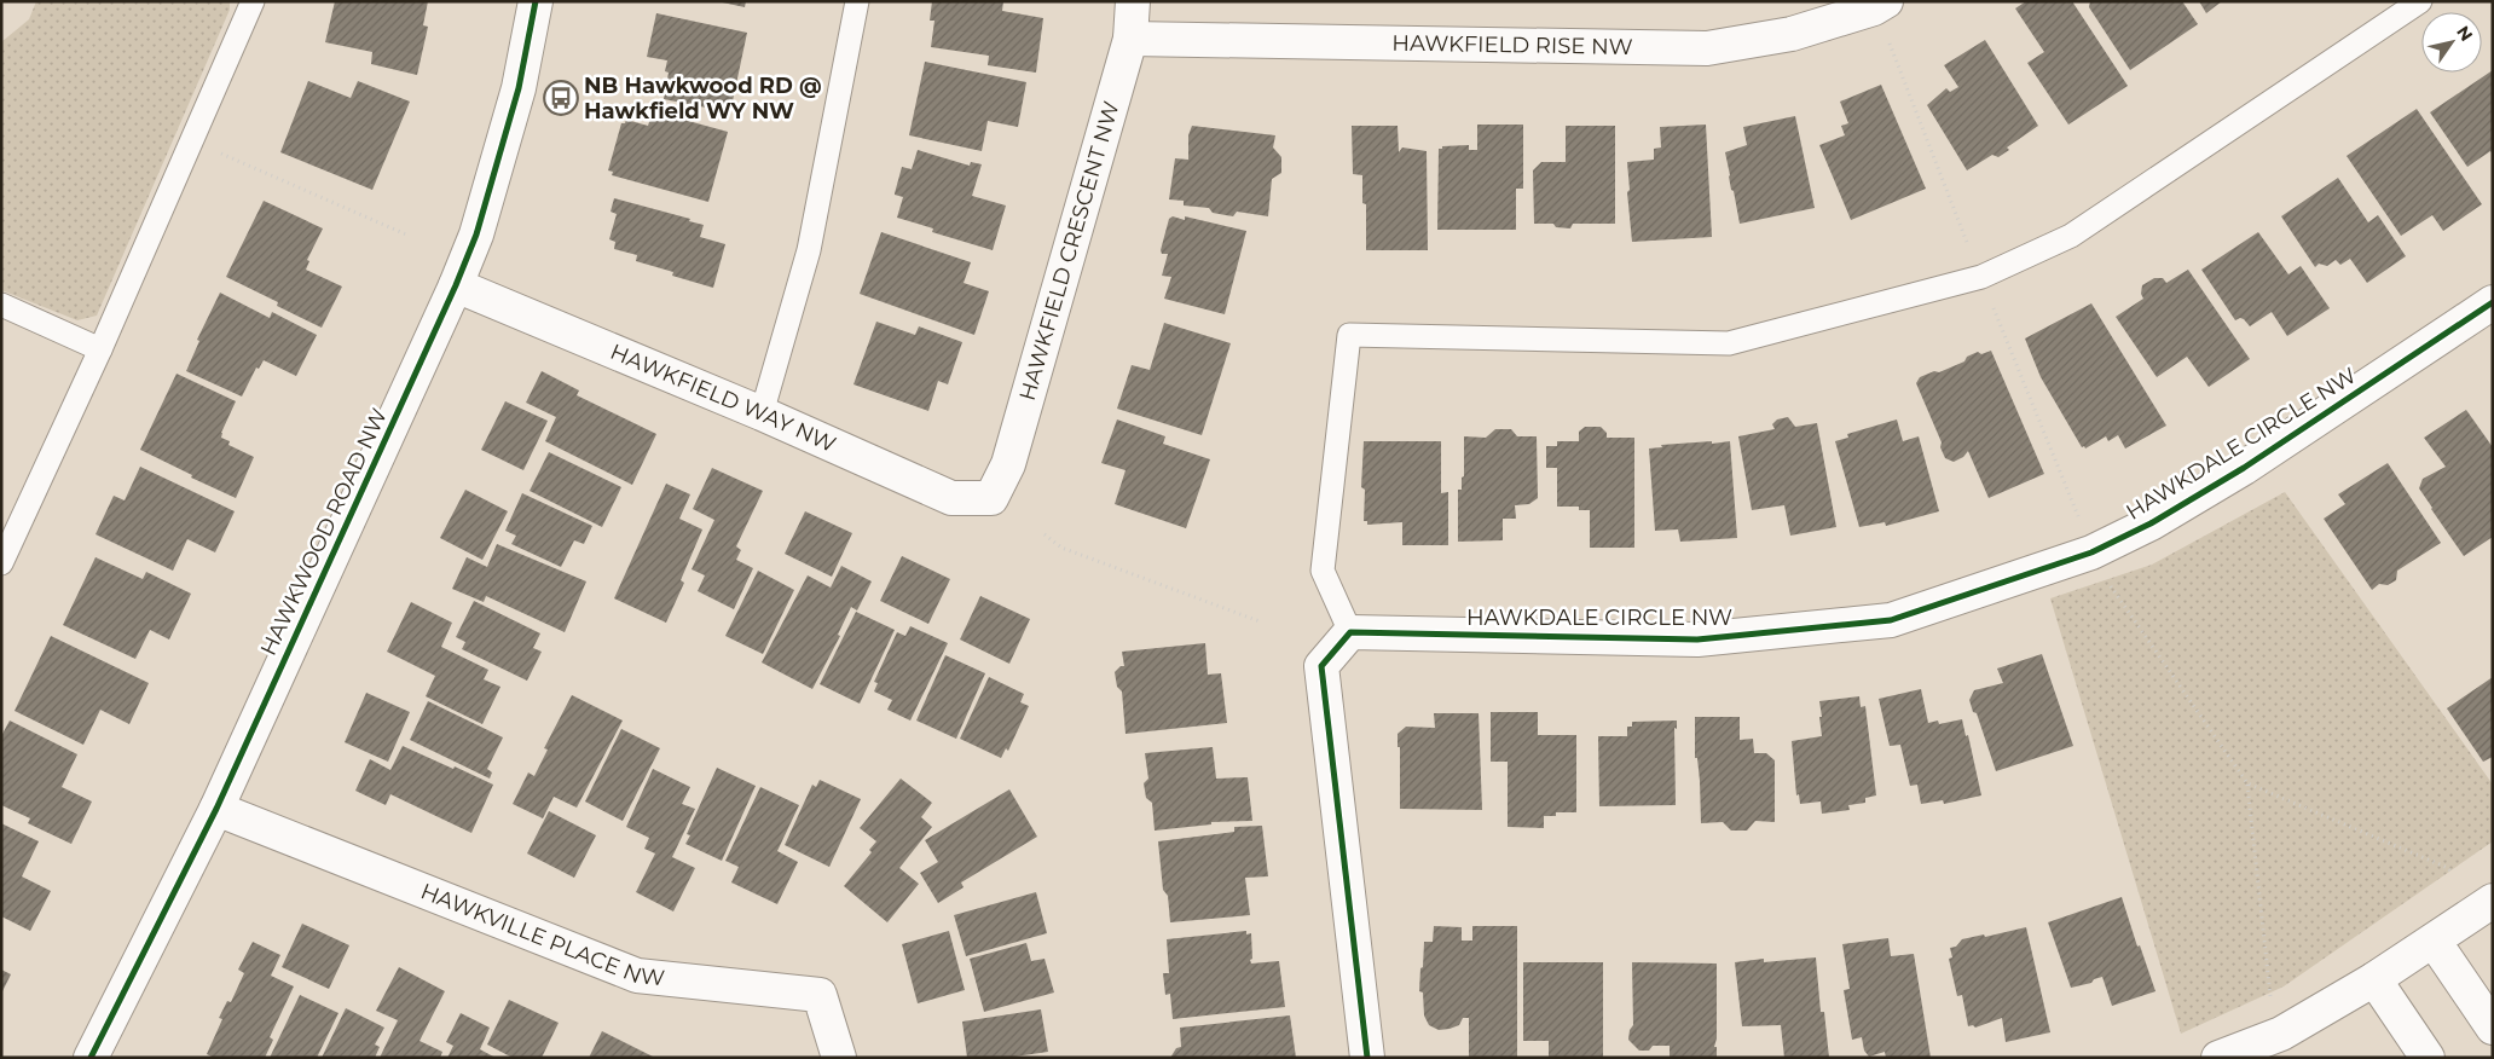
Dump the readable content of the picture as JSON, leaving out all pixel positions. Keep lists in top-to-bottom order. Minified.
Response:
{"streets":{"street":["HAWKFIELD RISE NW","HAWKFIELD CRESCENT NW","HAWKFIELD WAY NW","HAWKDALE CIRCLE NW","HAWKWOOD ROAD NW","HAWKVILLE PLACE NW"]},"crossings":[["HAWKFIELD RISE NW","HAWKFIELD CRESCENT NW"],["HAWKFIELD CRESCENT NW","HAWKFIELD WAY NW"],["HAWKFIELD WAY NW","HAWKWOOD ROAD NW"],["HAWKWOOD ROAD NW","HAWKVILLE PLACE NW"]],"places":{"bus stop":["NB Hawkwood RD @ Hawkfield WY NW"]},"north":"top right"}
